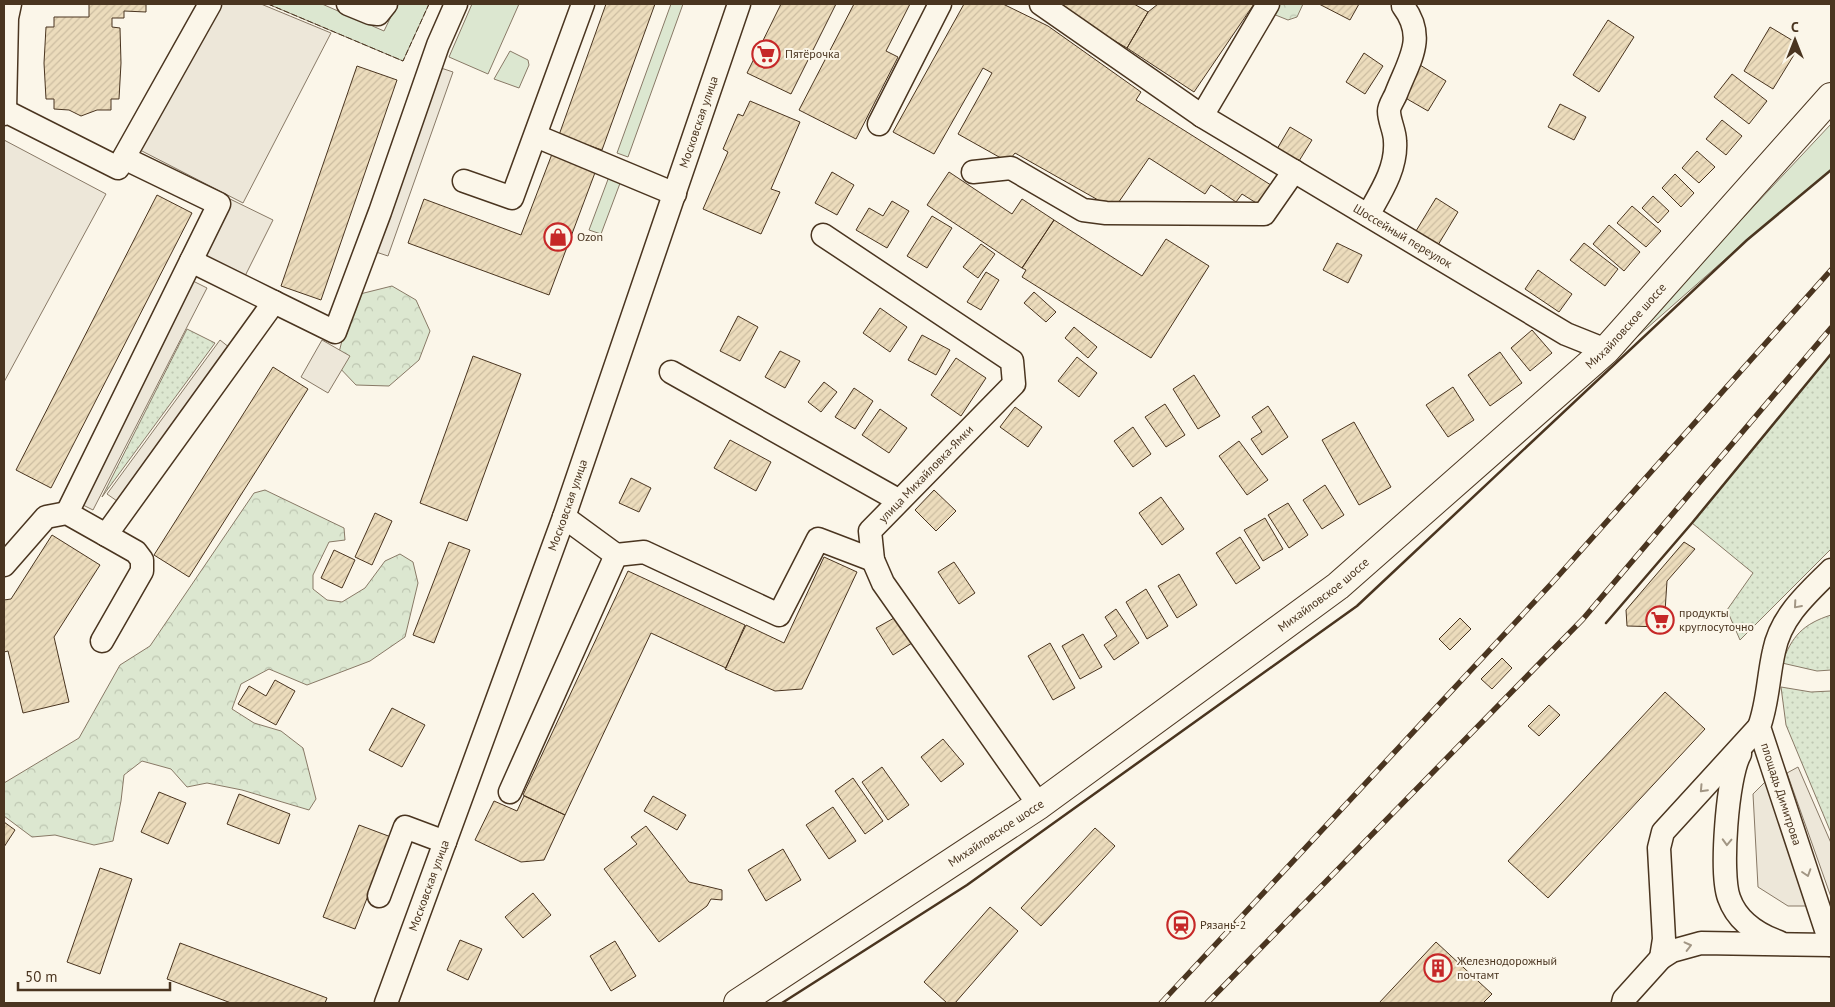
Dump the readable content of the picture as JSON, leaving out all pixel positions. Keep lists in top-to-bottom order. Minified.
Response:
{"streets":{"main road":["Михайловское шоссе"],"street":["Московская улица","Шоссейный переулок","улица Михайловка-Ямки","площадь Димитрова"]},"crossings":[["Шоссейный переулок","Михайловское шоссе"],["Михайловское шоссе","улица Михайловка-Ямки"]],"one_way":["площадь Димитрова"],"places":{"supermarket":["Пятёрочка","продукты круглосуточно"],"shop":["Ozon"],"station":["Рязань-2"],"building":["Железнодорожный почтамт"]},"scale_bar":"50 m","north":"top"}
